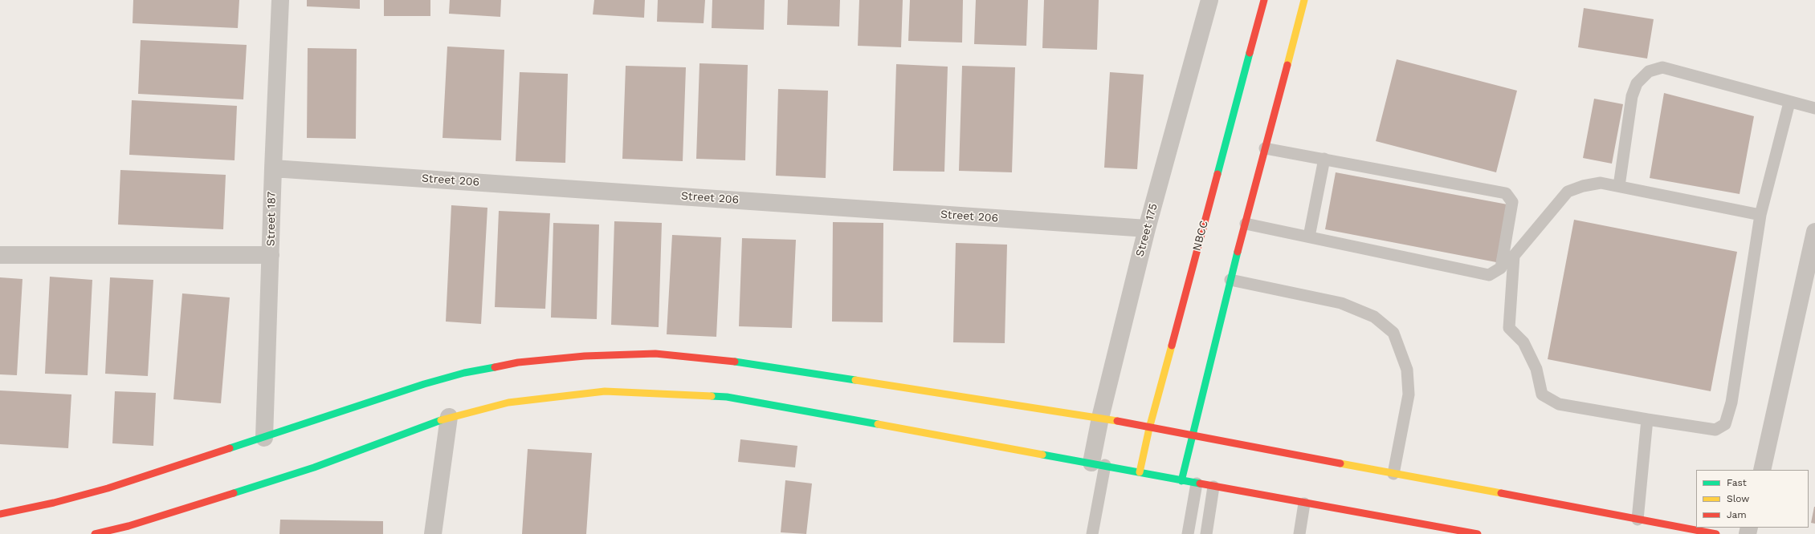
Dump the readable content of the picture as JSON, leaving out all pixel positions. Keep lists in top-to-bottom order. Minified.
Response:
{"streets":{"street":["Street 206","Street 187","Street 175","NBCC"]},"crossings":[["Street 206","Street 187"],["Street 206","Street 175"]],"legend":["Fast","Slow","Jam"]}
